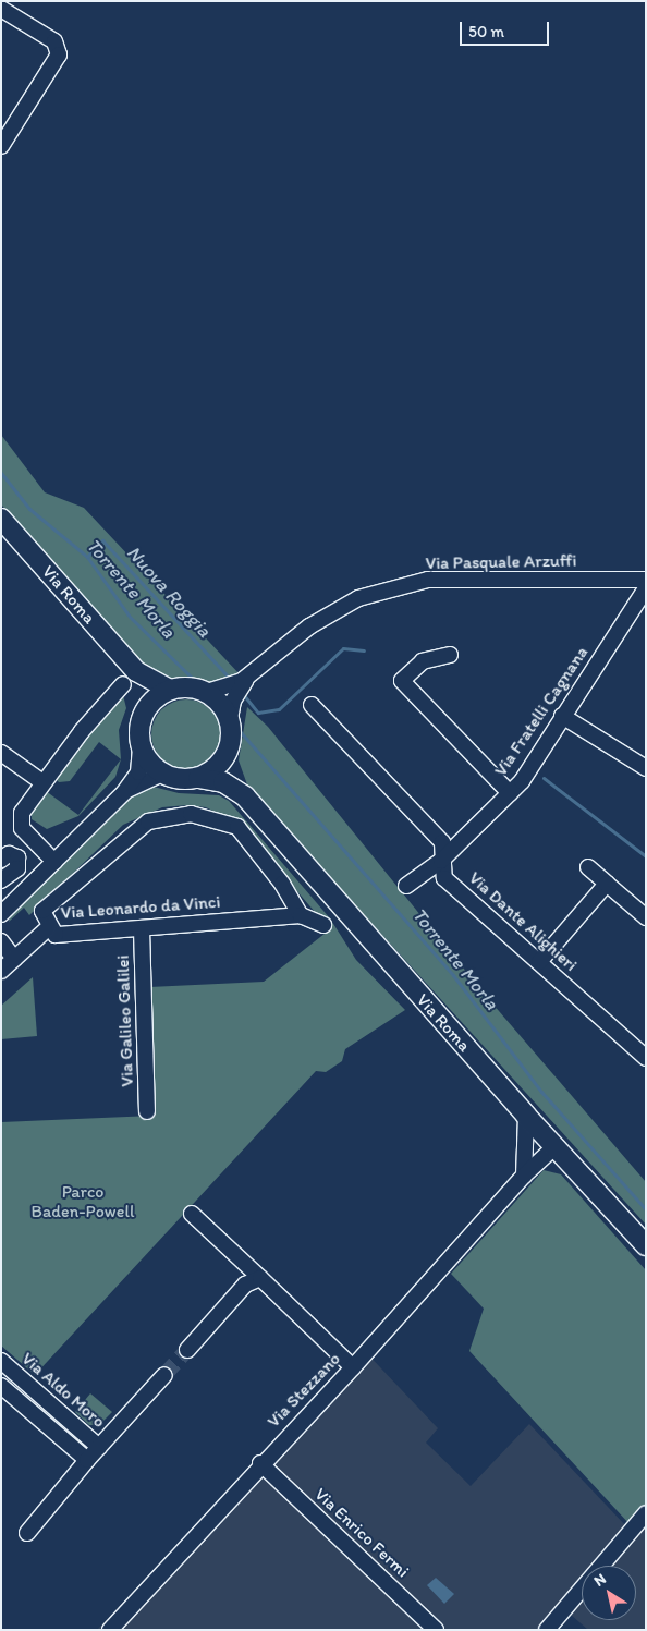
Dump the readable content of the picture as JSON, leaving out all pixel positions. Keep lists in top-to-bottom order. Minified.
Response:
{"streets":{"main road":["Via Roma"],"street":["Via Pasquale Arzuffi","Via Fratelli Cagnana","Via Leonardo da Vinci","Via Dante Alighieri","Via Galileo Galilei","Via Aldo Moro","Via Stezzano","Via Enrico Fermi"]},"crossings":[["Via Pasquale Arzuffi","Via Roma"],["Via Roma","Via Stezzano"],["Via Fratelli Cagnana","Via Dante Alighieri"],["Via Leonardo da Vinci","Via Galileo Galilei"],["Via Stezzano","Via Enrico Fermi"]],"water":["Torrente Morla","Nuova Roggia"],"parks":["Parco Baden-Powell"],"scale_bar":"50 m","north":"top left"}
